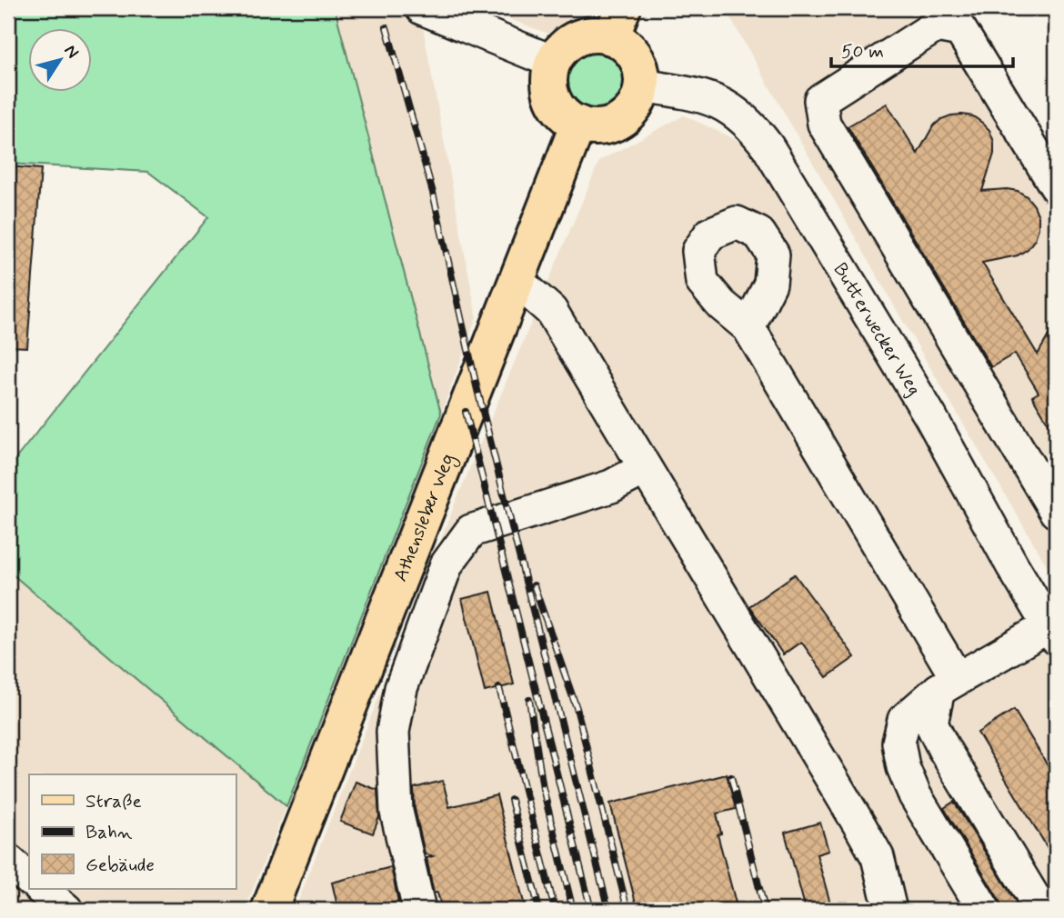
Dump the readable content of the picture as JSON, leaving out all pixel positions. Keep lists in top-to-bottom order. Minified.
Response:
{"streets":{"main road":["Athensleber Weg"],"street":["Butterwecker Weg"]},"crossings":[["Butterwecker Weg","Athensleber Weg"]],"legend":["Straße","Bahn","Gebäude"],"scale_bar":"50 m","north":"top right"}
